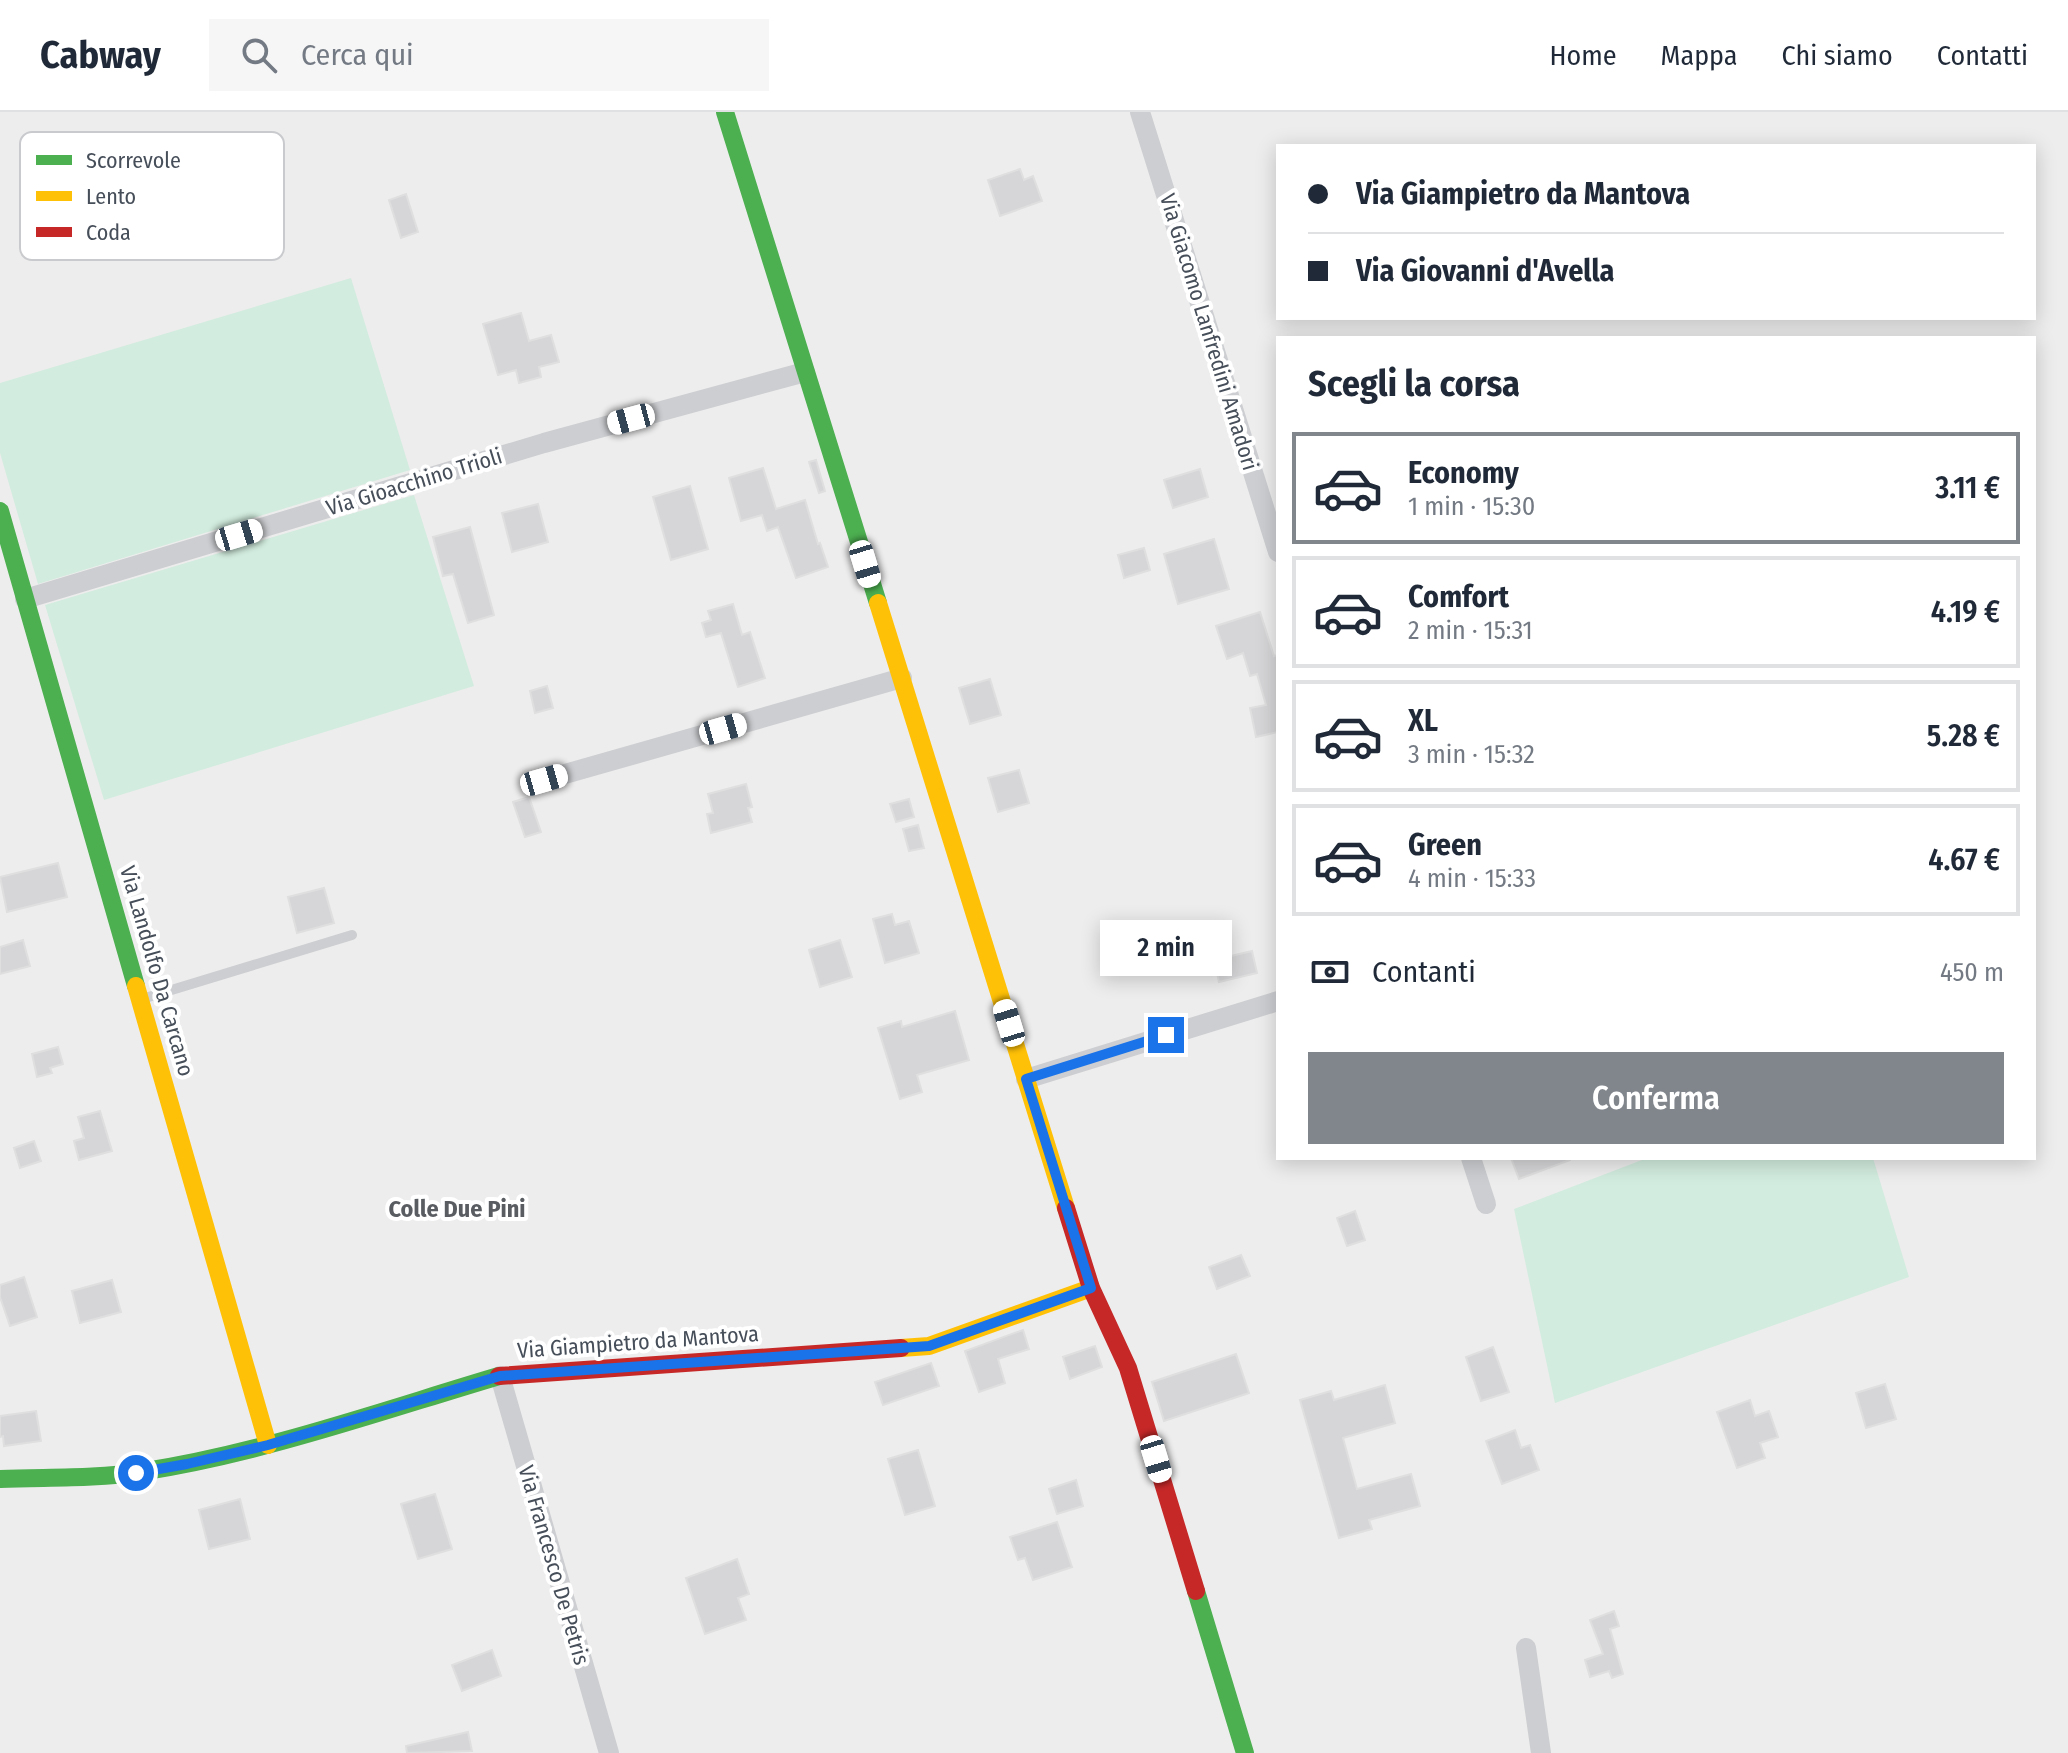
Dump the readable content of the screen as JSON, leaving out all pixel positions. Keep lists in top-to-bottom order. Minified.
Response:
{"streets":{"street":["Via Giacomo Lanfredini Amadori","Via Gioacchino Trioli","Via Landolfo Da Carcano","Via Giampietro da Mantova","Via Francesco De Petris"]},"crossings":[["Via Gioacchino Trioli","Via Landolfo Da Carcano"],["Via Landolfo Da Carcano","Via Giampietro da Mantova"],["Via Giampietro da Mantova","Via Francesco De Petris"]],"districts":["Colle Due Pini"],"legend":["Scorrevole","Lento","Coda"],"page":{"header":"Cabway","search":"Cerca qui","nav":["Home","Mappa","Chi siamo","Contatti"],"banner":["Via Giampietro da Mantova","Via Giovanni d'Avella"],"heading":"Scegli la corsa","list":[{"name":"Economy","note":"1 min · 15:30","value":"3.11 €"},{"name":"Comfort","note":"2 min · 15:31","value":"4.19 €"},{"name":"XL","note":"3 min · 15:32","value":"5.28 €"},{"name":"Green","note":"4 min · 15:33","value":"4.67 €"}],"bubble":"2 min","pay":["Contanti","450 m"],"buttons":"Conferma"}}
